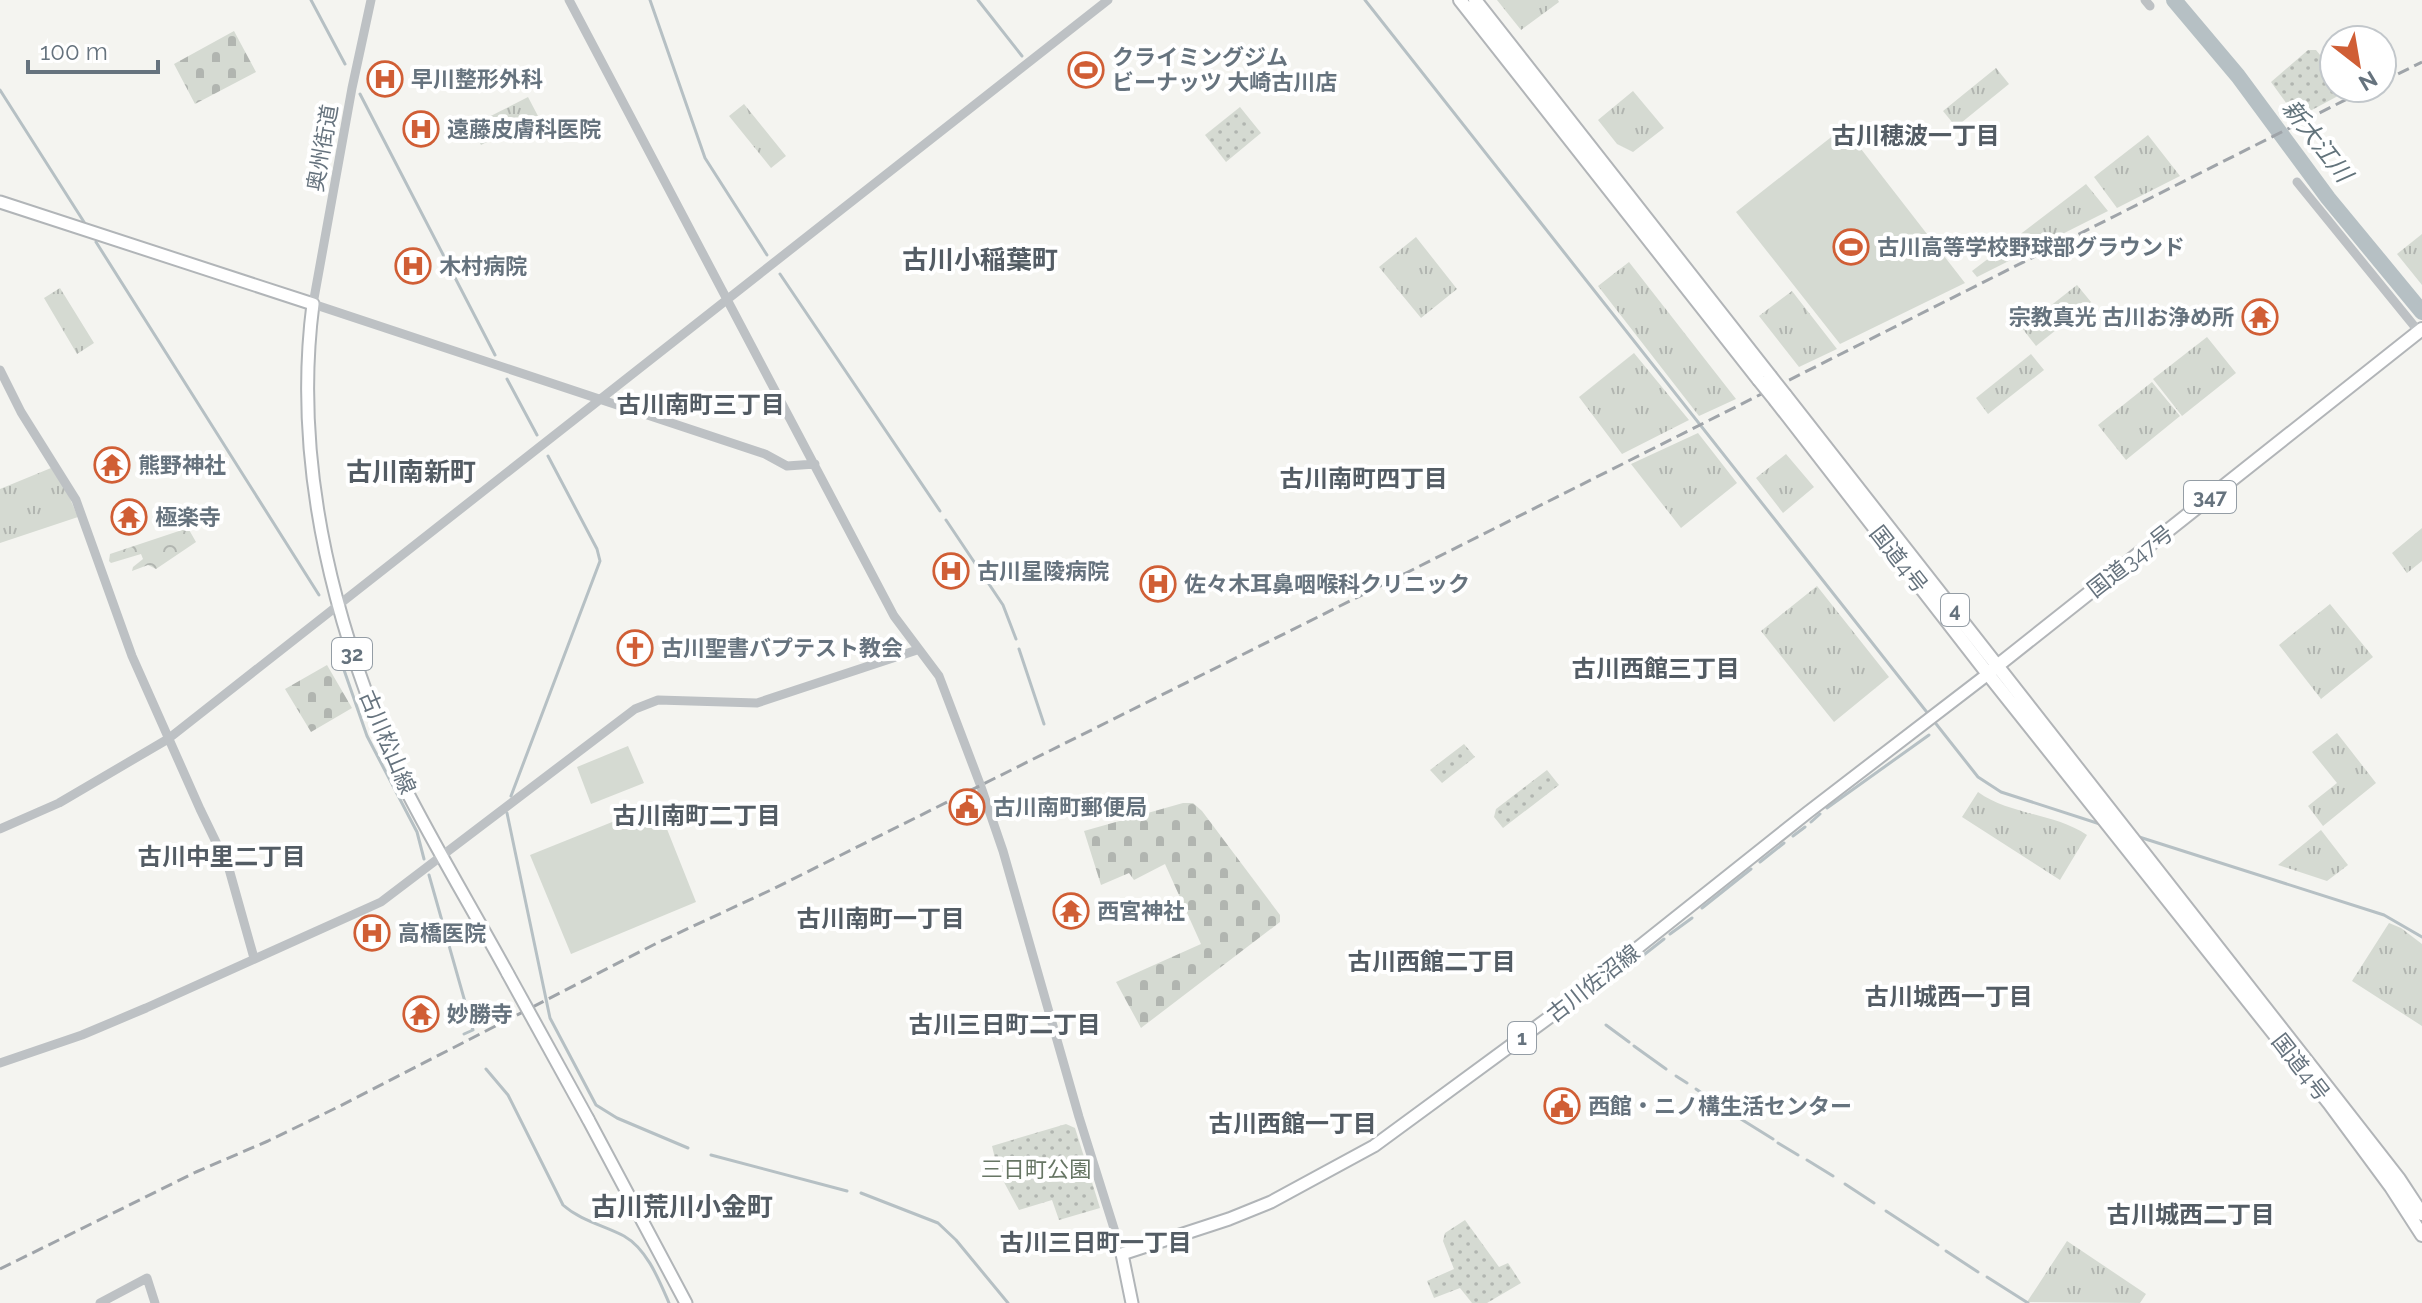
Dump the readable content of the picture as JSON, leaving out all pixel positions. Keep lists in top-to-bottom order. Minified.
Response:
{"streets":{"highway":["347","国道4号","国道347号","4"],"main road":["32","古川松山線","古川佐沼線","1"],"street":["奥州街道"]},"crossings":[["奥州街道","古川松山線"],["国道4号","国道347号"],["国道4号","古川佐沼線"],["国道347号","古川佐沼線"]],"districts":["古川穂波一丁目","古川小稲葉町","古川南町三丁目","古川南新町","古川南町四丁目","古川西館三丁目","古川南町二丁目","古川中里二丁目","古川南町一丁目","古川西館二丁目","古川城西一丁目","古川三日町二丁目","古川西館一丁目","古川荒川小金町","古川城西二丁目","古川三日町一丁目"],"water":["新大江川"],"parks":["三日町公園"],"places":{"sports":["クライミングジム ビーナッツ 大崎古川店","古川高等学校野球部グラウンド"],"hospital":["早川整形外科","遠藤皮膚科医院","木村病院","古川星陵病院","佐々木耳鼻咽喉科クリニック","高橋医院"],"temple":["宗教真光 古川お浄め所","熊野神社","極楽寺","西宮神社","妙勝寺"],"church":["古川聖書バプテスト教会"],"public building":["古川南町郵便局","西館・ニノ構生活センター"]},"scale_bar":"100 m","north":"bottom right"}
